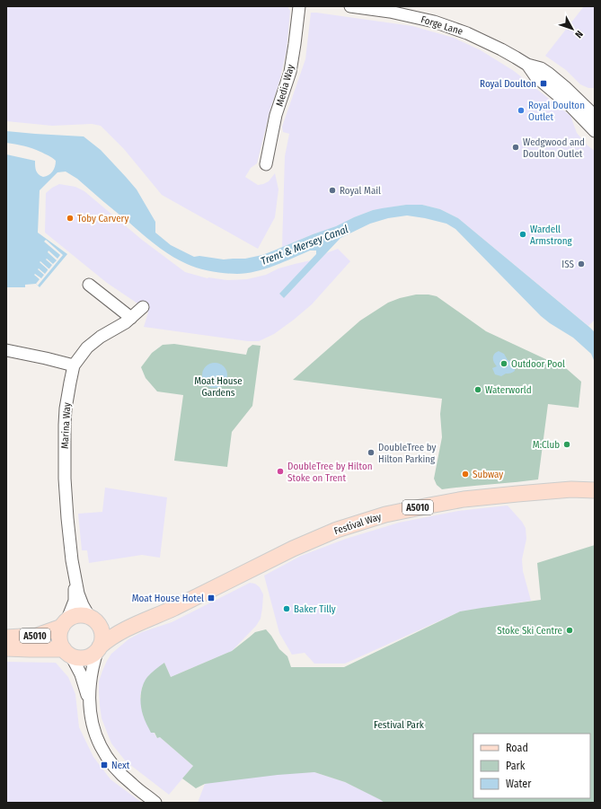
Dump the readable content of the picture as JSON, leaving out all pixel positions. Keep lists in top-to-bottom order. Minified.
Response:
{"streets":{"main road":["A5010","Festival Way"],"street":["Forge Lane","Media Way","Marina Way"]},"crossings":[["Marina Way","A5010"],["Marina Way","Festival Way"],["A5010","Festival Way"]],"water":["Trent & Mersey Canal"],"parks":["Moat House Gardens","Festival Park"],"places":{"transit":["Royal Doulton","Moat House Hotel","Next"],"other":["Royal Doulton Outlet","Wedgwood and Doulton Outlet","Royal Mail","Toby Carvery","Wardell Armstrong","ISS","Outdoor Pool","Waterworld","M:Club","DoubleTree by Hilton Parking","DoubleTree by Hilton Stoke on Trent","Subway","Baker Tilly","Stoke Ski Centre"]},"legend":["Road","Park","Water"],"north":"bottom right"}
